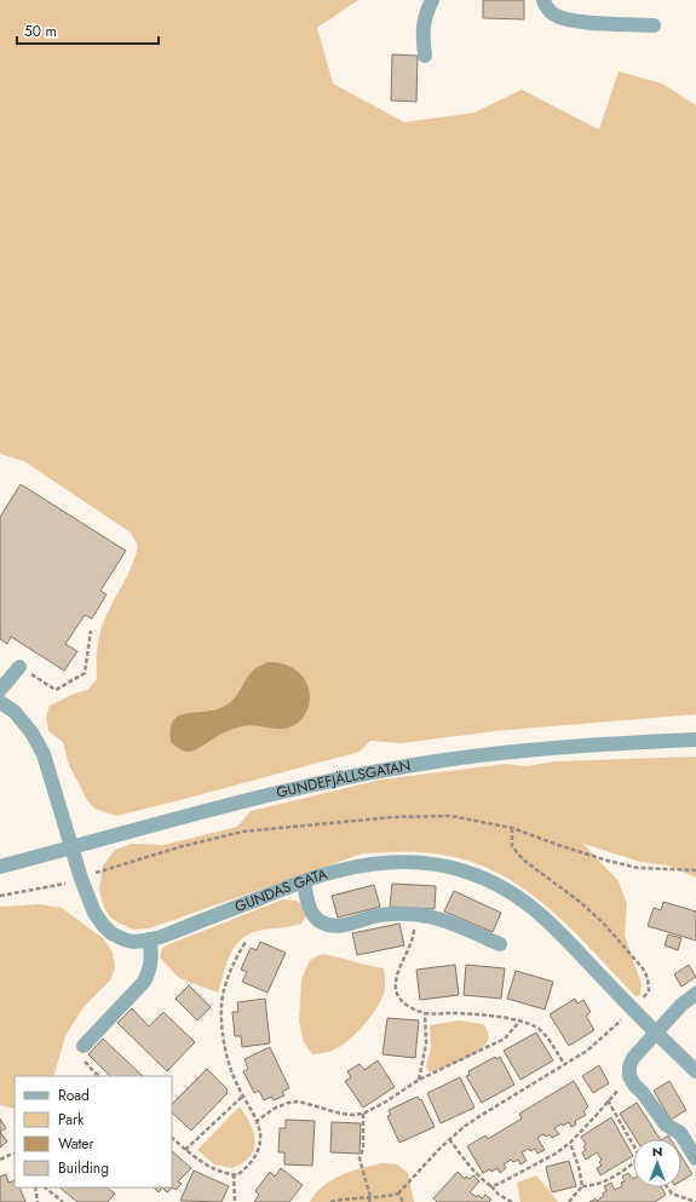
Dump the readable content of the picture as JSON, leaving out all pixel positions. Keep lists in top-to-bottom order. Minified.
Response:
{"streets":{"street":["GUNDEFJÄLLSGATAN","GUNDAS GATA"]},"crossings":[["GUNDEFJÄLLSGATAN","GUNDAS GATA"]],"legend":["Road","Park","Water","Building"],"scale_bar":"50 m","north":"top"}
